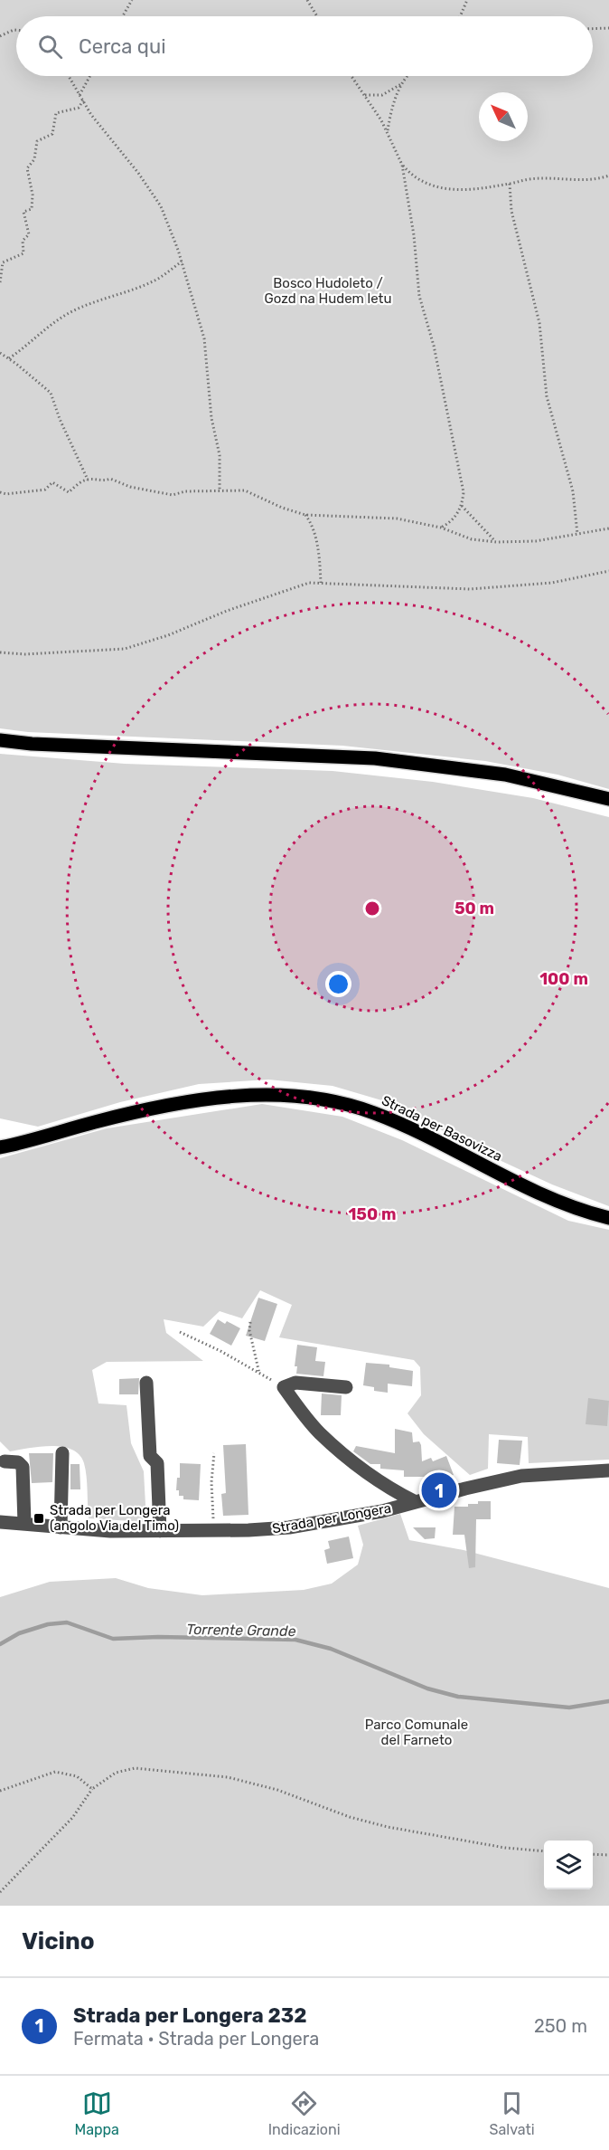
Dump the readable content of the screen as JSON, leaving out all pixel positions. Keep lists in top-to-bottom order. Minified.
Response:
{"streets":{"main road":["Strada per Basovizza"],"street":["Strada per Longera"]},"water":["Torrente Grande"],"parks":["Bosco Hudoleto / Gozd na Hudem letu","Parco Comunale del Farneto"],"places":{"transit":["Strada per Longera (angolo Via del Timo)"]},"north":"top left","page":{"search":"Cerca qui","pins":"1","heading":"Vicino","list":[{"mark":"1","name":"Strada per Longera 232","note":"Fermata · Strada per Longera","value":"250 m"}],"nav":["Mappa","Indicazioni","Salvati"]},"rings":["50 m","100 m","150 m"]}
